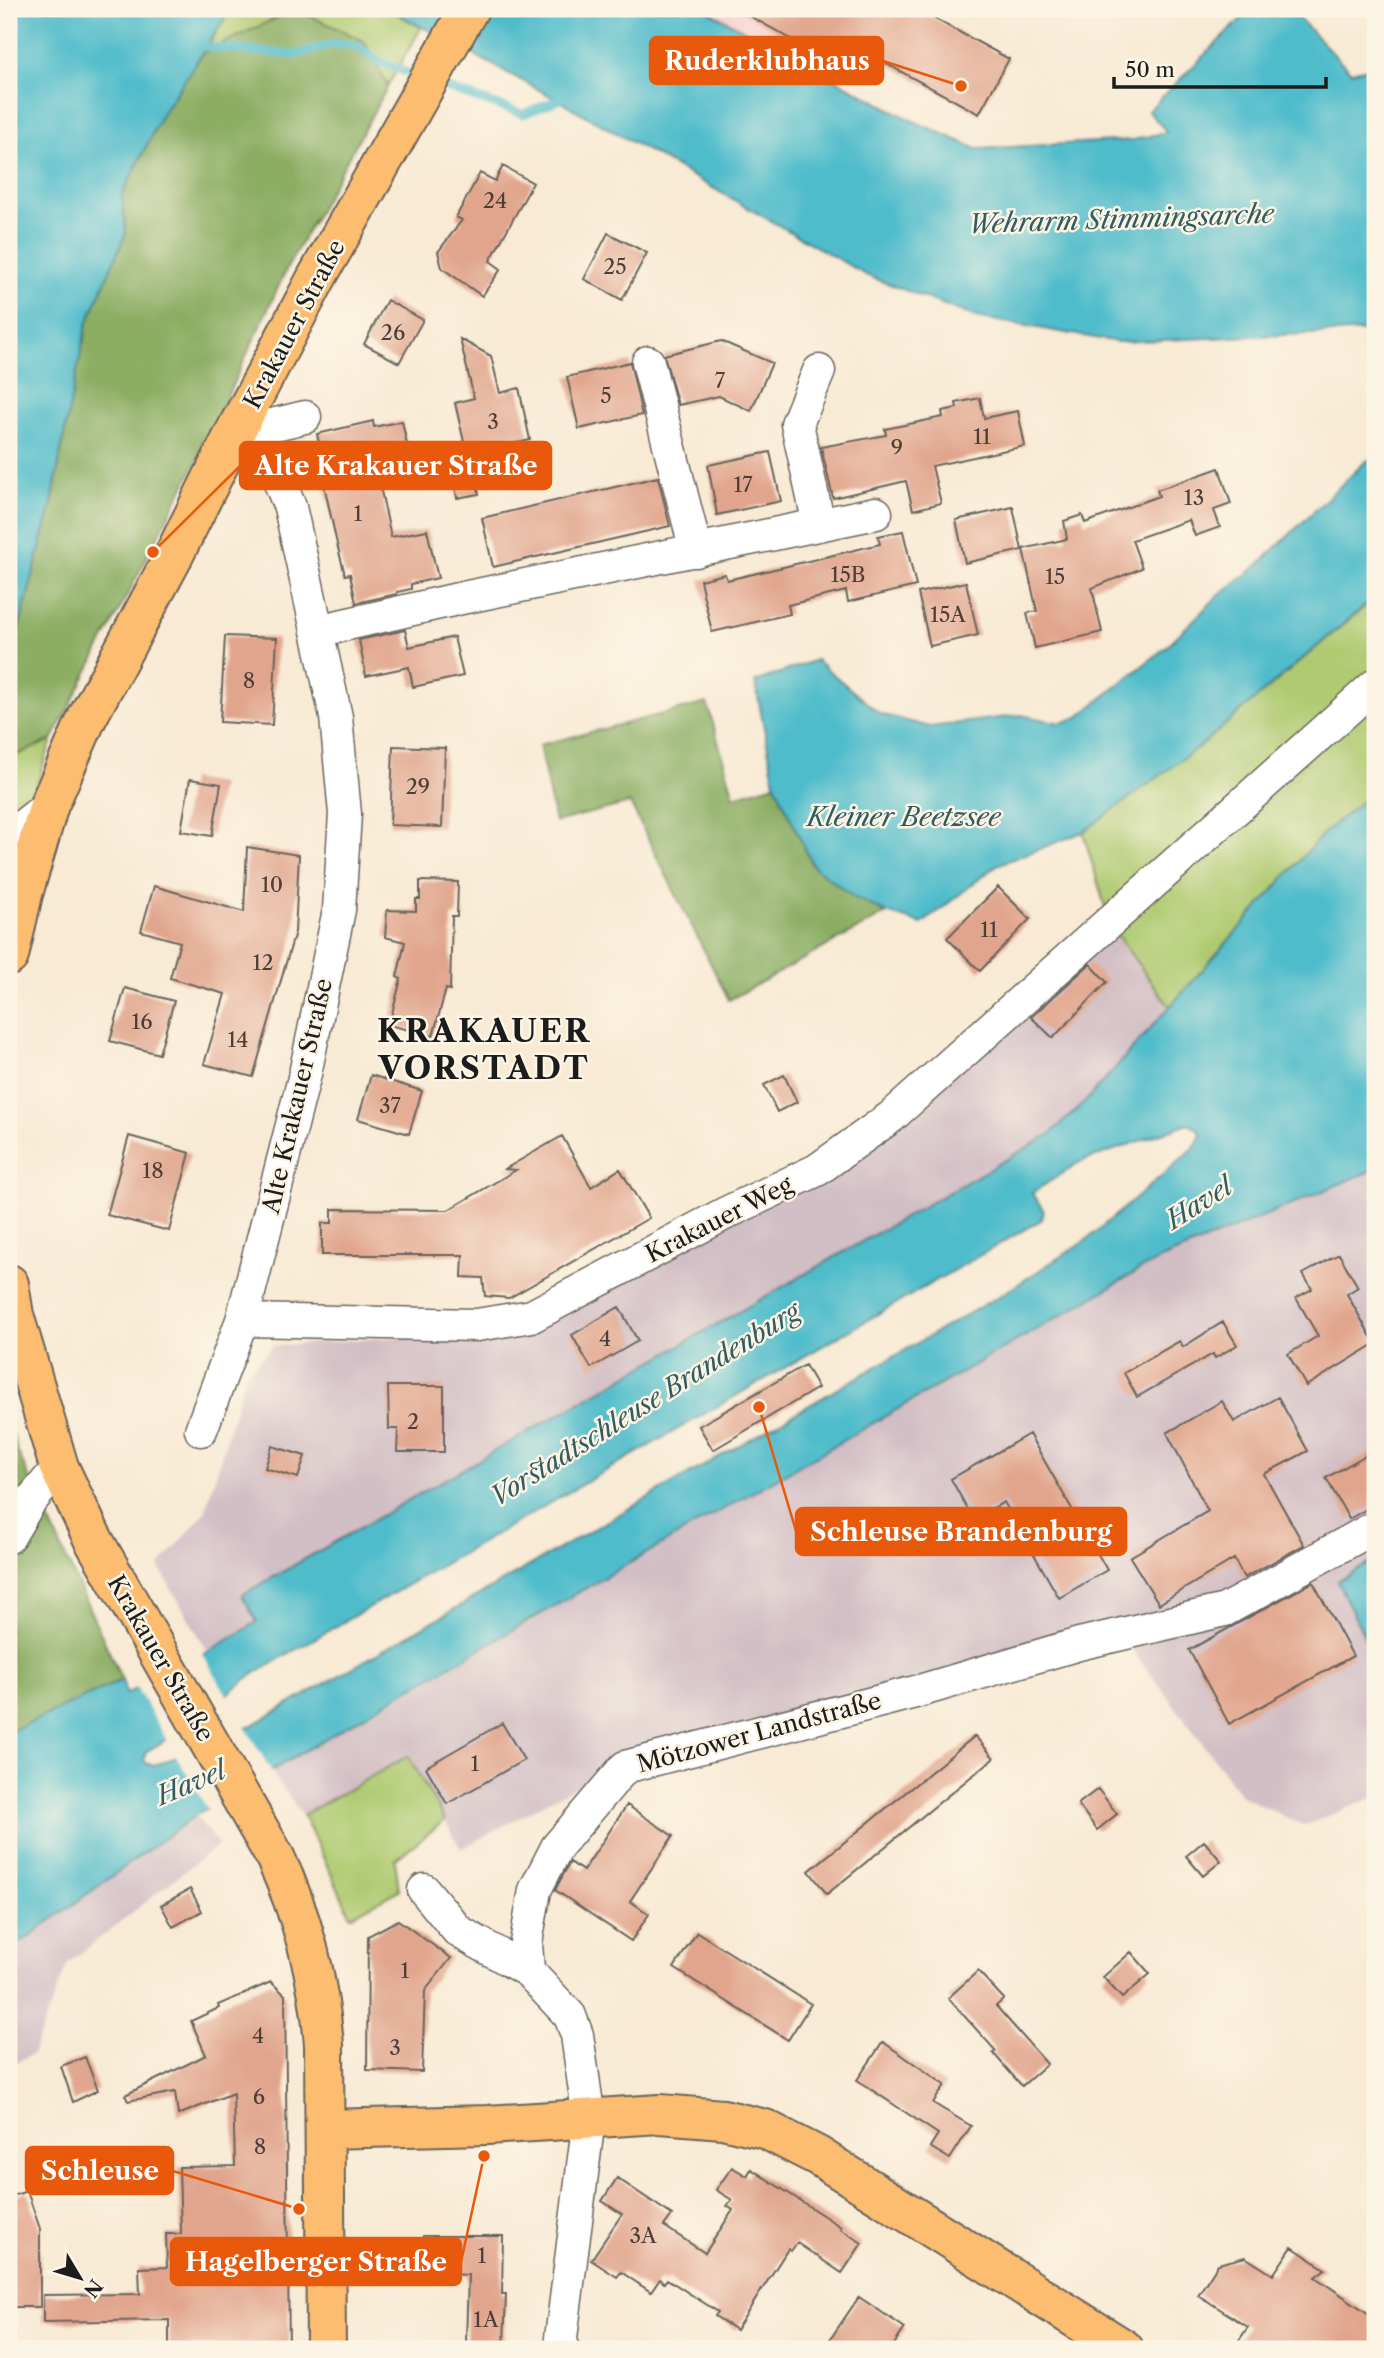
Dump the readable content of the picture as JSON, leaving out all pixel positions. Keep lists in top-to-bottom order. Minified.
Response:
{"streets":{"main road":["Krakauer Straße"],"street":["Alte Krakauer Straße","Krakauer Weg","Mötzower Landstraße"]},"crossings":[["Krakauer Straße","Alte Krakauer Straße"],["Alte Krakauer Straße","Krakauer Weg"]],"districts":["KRAKAUER VORSTADT"],"water":["Wehrarm Stimmingsarche","Kleiner Beetzsee","Havel","Vorstadtschleuse Brandenburg"],"places":["Ruderklubhaus","Alte Krakauer Straße","Schleuse Brandenburg","Hagelberger Straße","Schleuse"],"house_numbers":["24","25","26","7","5","3","11","9","17","13","1","15B","15","15A","8","29","10","11","12","16","14","37","18","4","2","1","1","4","3","6","8","3A","1","1A"],"scale_bar":"50 m","north":"bottom right"}
